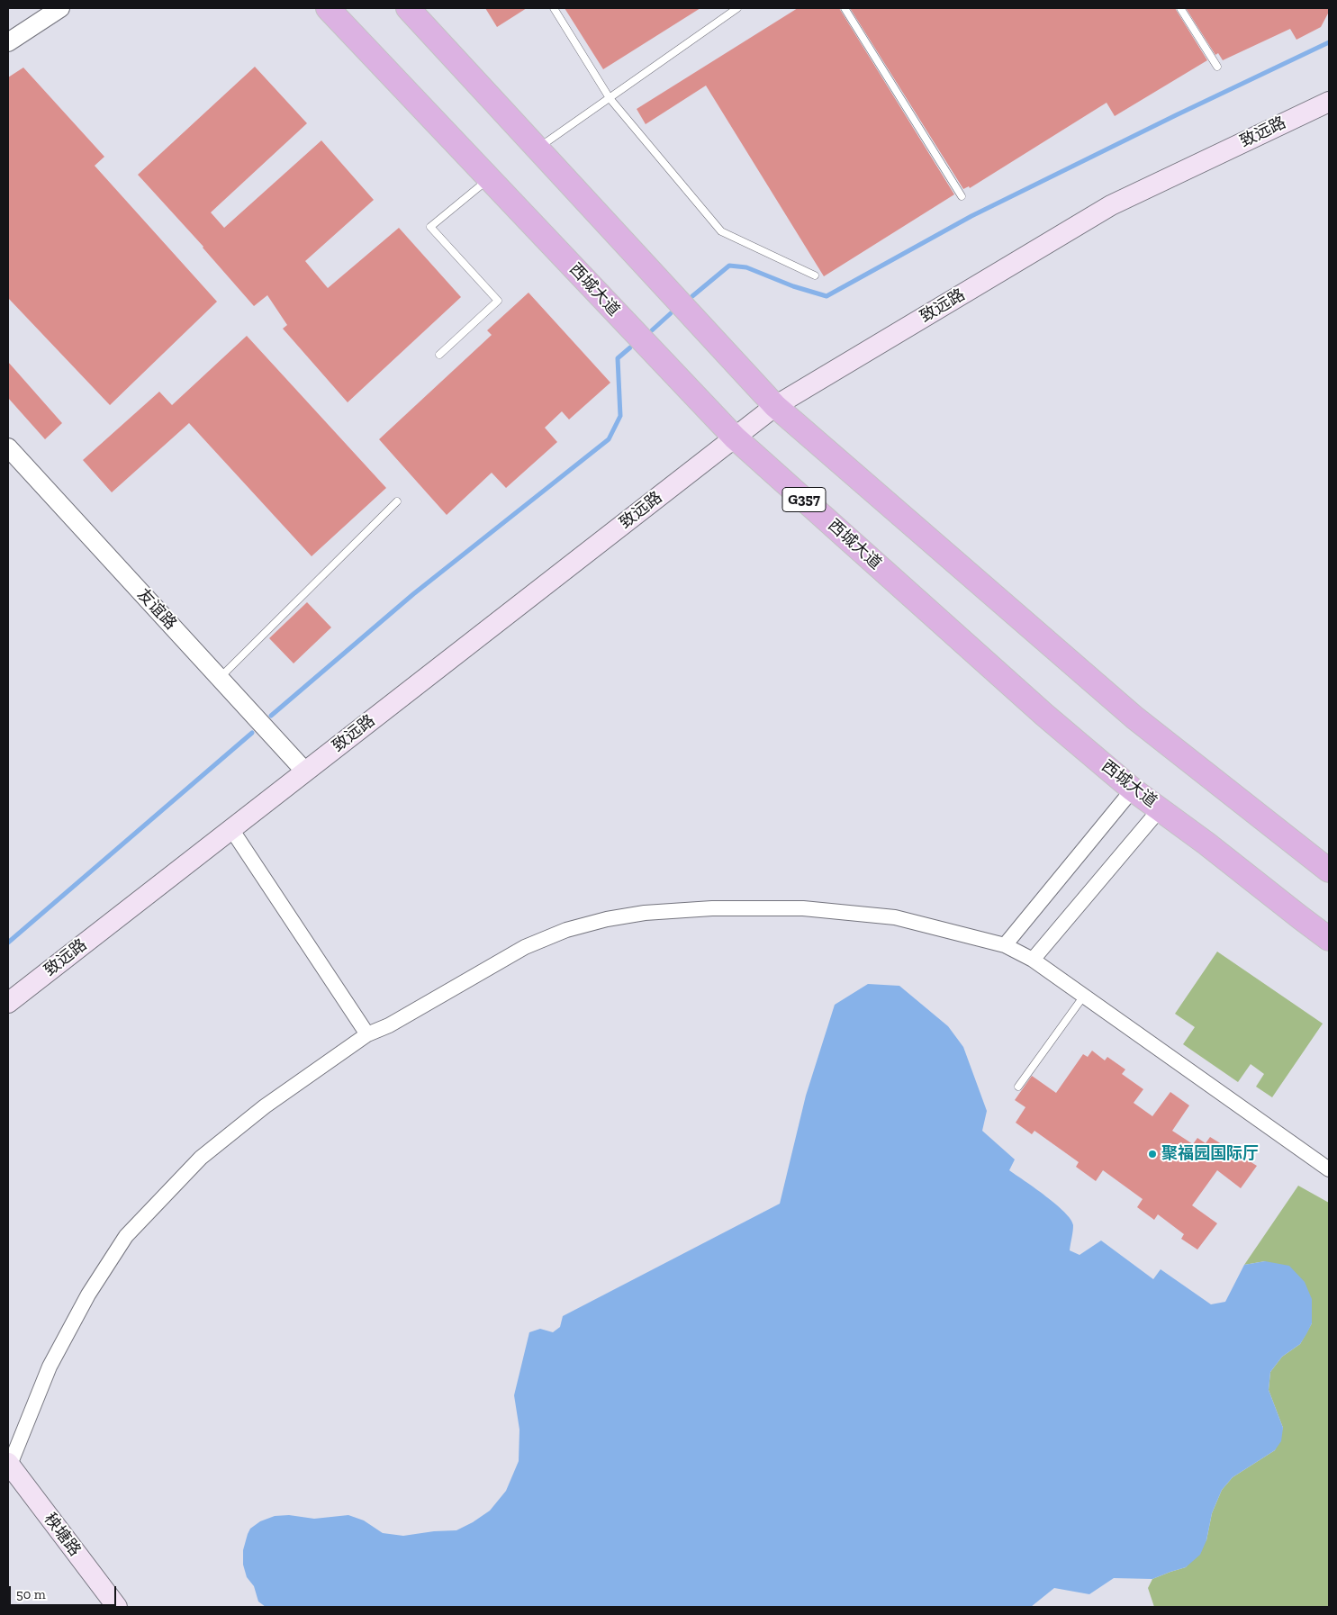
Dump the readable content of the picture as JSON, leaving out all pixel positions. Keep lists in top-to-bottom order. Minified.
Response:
{"streets":{"highway":["西城大道","G357"],"main road":["致远路","秧塘路"],"street":["友谊路"]},"crossings":[["致远路","西城大道"],["致远路","友谊路"]],"places":["聚福园国际厅"],"scale_bar":"50 m"}
